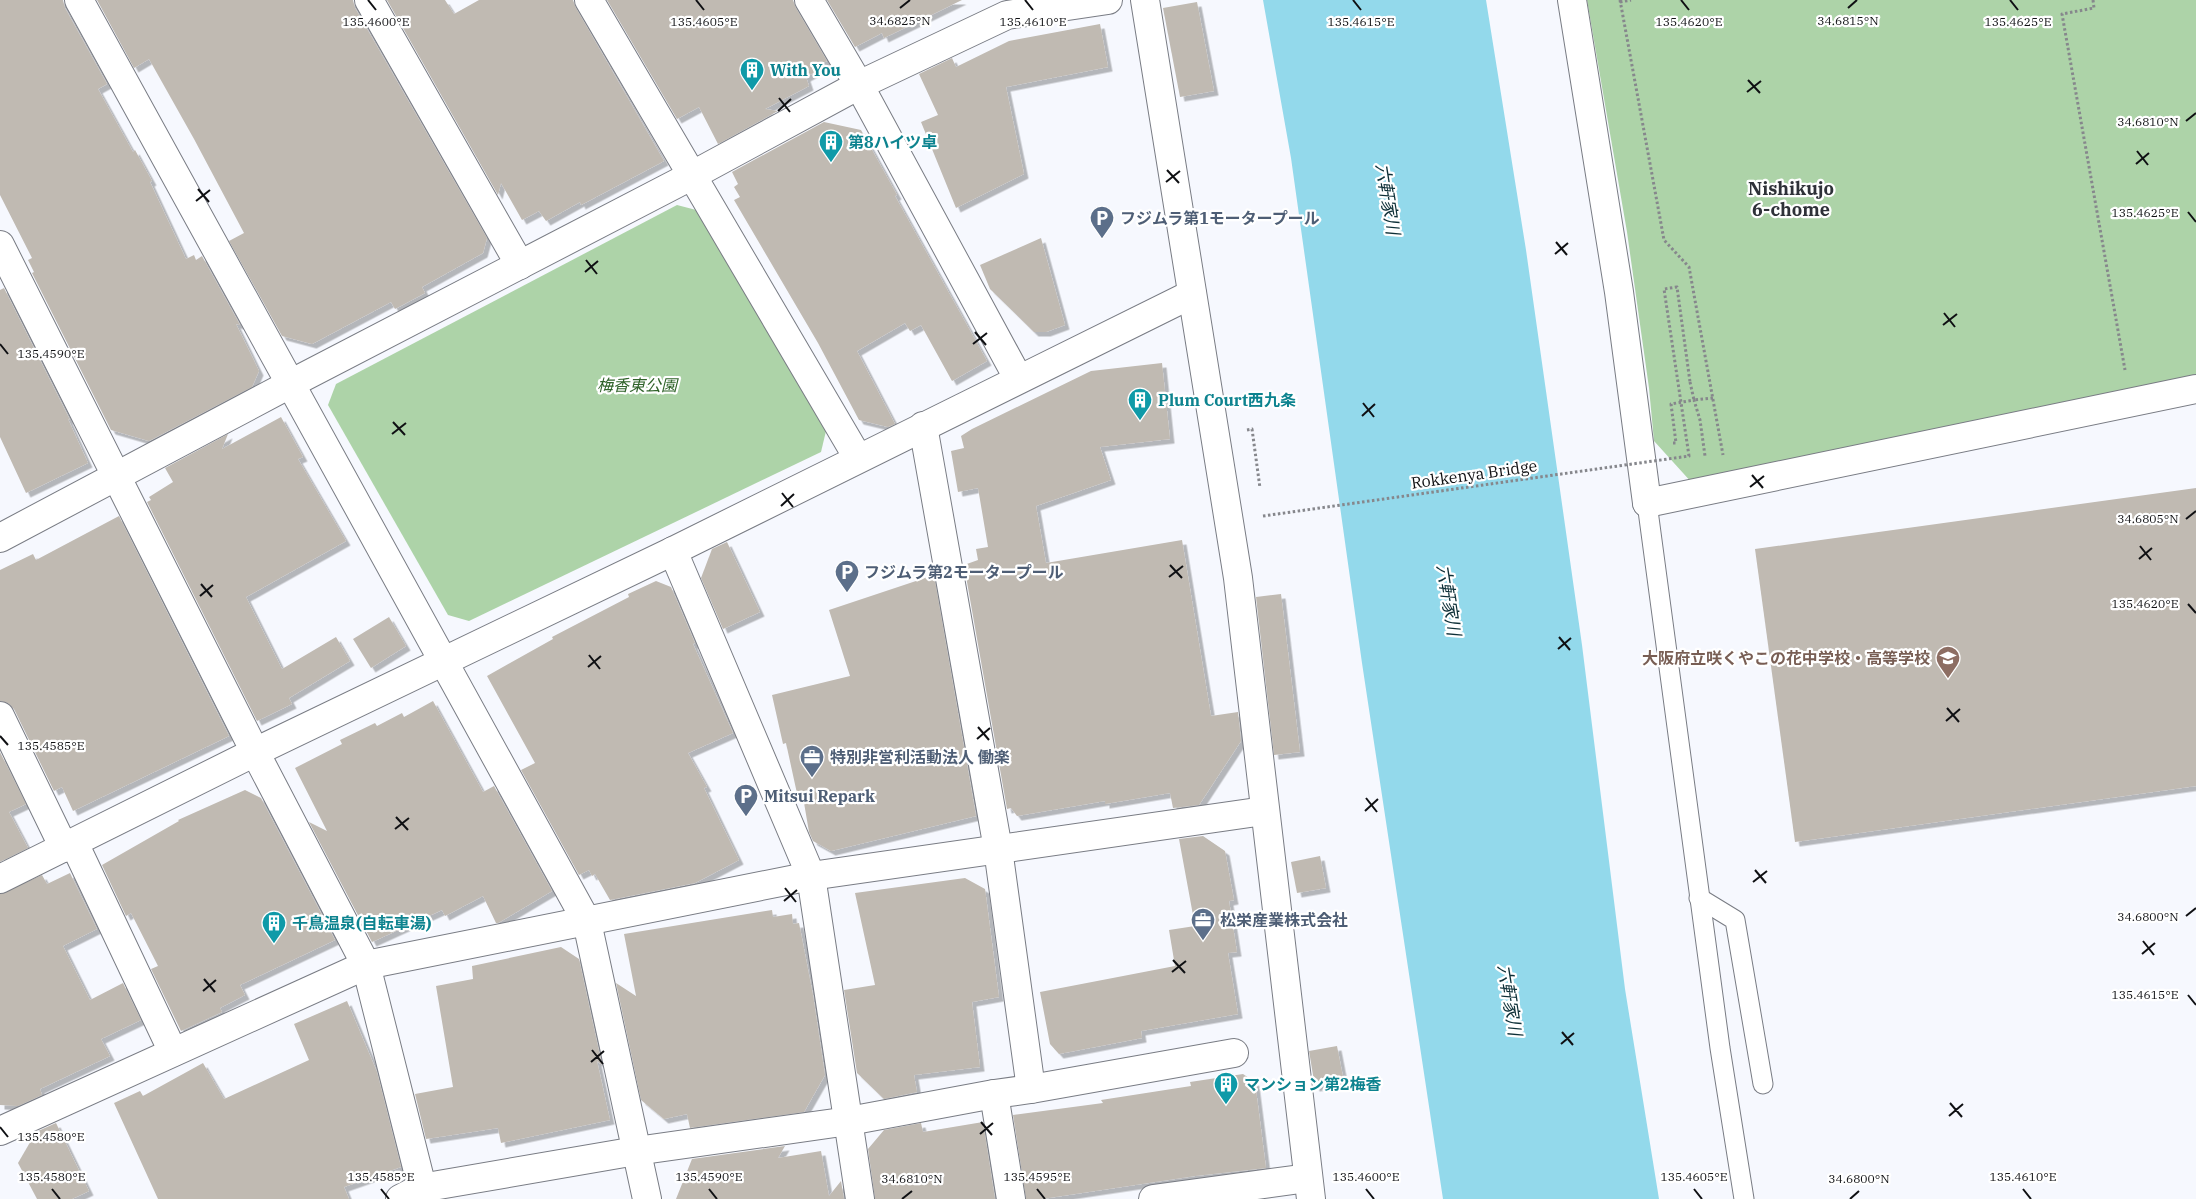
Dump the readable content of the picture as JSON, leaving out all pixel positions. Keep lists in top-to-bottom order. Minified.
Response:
{"streets":{"path":["Rokkenya Bridge"]},"districts":["Nishikujo 6-chome"],"water":["六軒家川"],"parks":["梅香東公園"],"places":{"building":["With You","第8ハイツ卓","Plum Court西九条","千鳥温泉(自転車湯)","マンション第2梅香"],"parking":["フジムラ第1モータープール","フジムラ第2モータープール","Mitsui Repark"],"school or university":["大阪府立咲くやこの花中学校・高等学校"],"office":["特別非営利活動法人 働楽","松栄産業株式会社"]},"coordinates":["34.6825°N","34.6815°N","135.4605°E","135.4615°E","135.4600°E","135.4610°E","135.4620°E","135.4625°E","34.6810°N","135.4590°E","34.6805°N","135.4585°E","34.6800°N","135.4580°E","135.4595°E"]}
